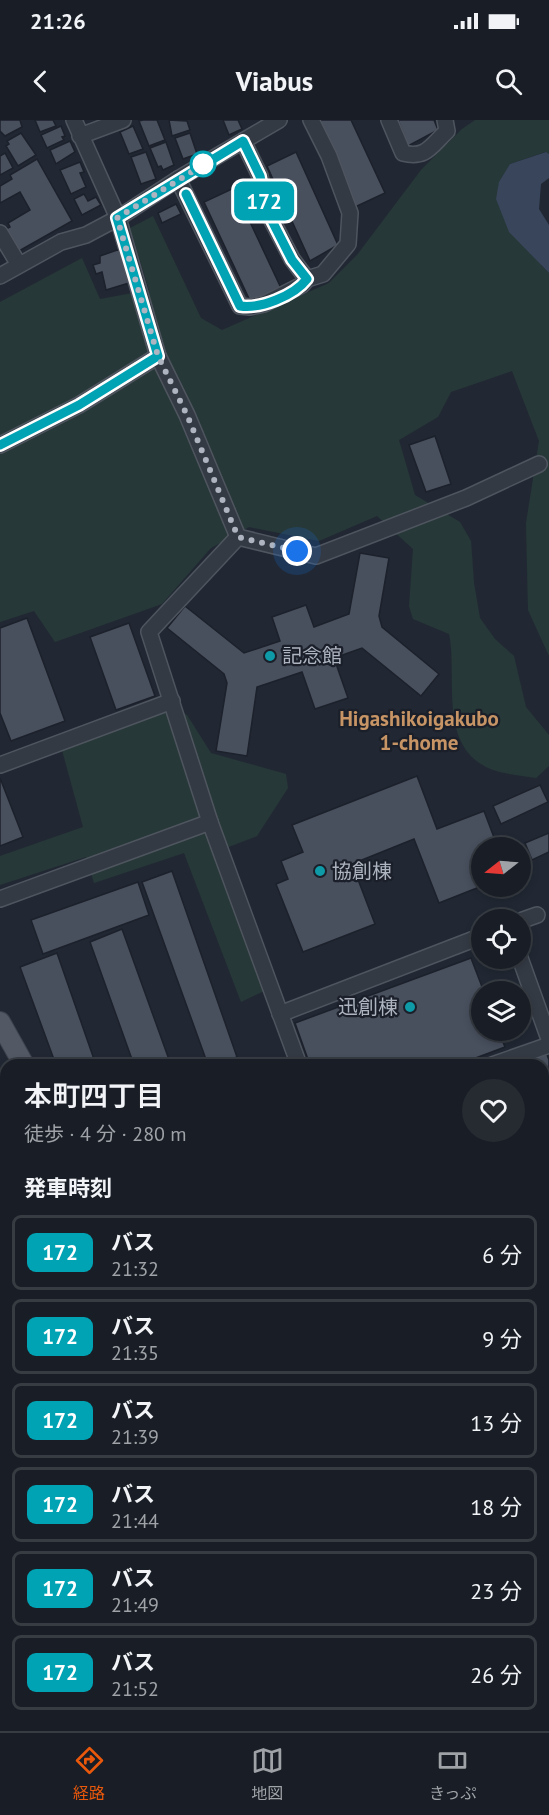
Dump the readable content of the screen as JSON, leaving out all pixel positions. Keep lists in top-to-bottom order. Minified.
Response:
{"districts":["Higashikoigakubo 1-chome"],"places":["記念館","協創棟","迅創棟"],"lines":["bus line 172"],"north":"left","page":{"status":"21:26","header":"Viabus","on_map":"172","heading":[["本町四丁目","徒歩 · 4 分 · 280 m"],"発車時刻"],"list":[{"mark":"172","name":"バス","note":"21:32","value":"6 分"},{"mark":"172","name":"バス","note":"21:35","value":"9 分"},{"mark":"172","name":"バス","note":"21:39","value":"13 分"},{"mark":"172","name":"バス","note":"21:44","value":"18 分"},{"mark":"172","name":"バス","note":"21:49","value":"23 分"},{"mark":"172","name":"バス","note":"21:52","value":"26 分"}],"tabs":["経路","地図","きっぷ"]}}
